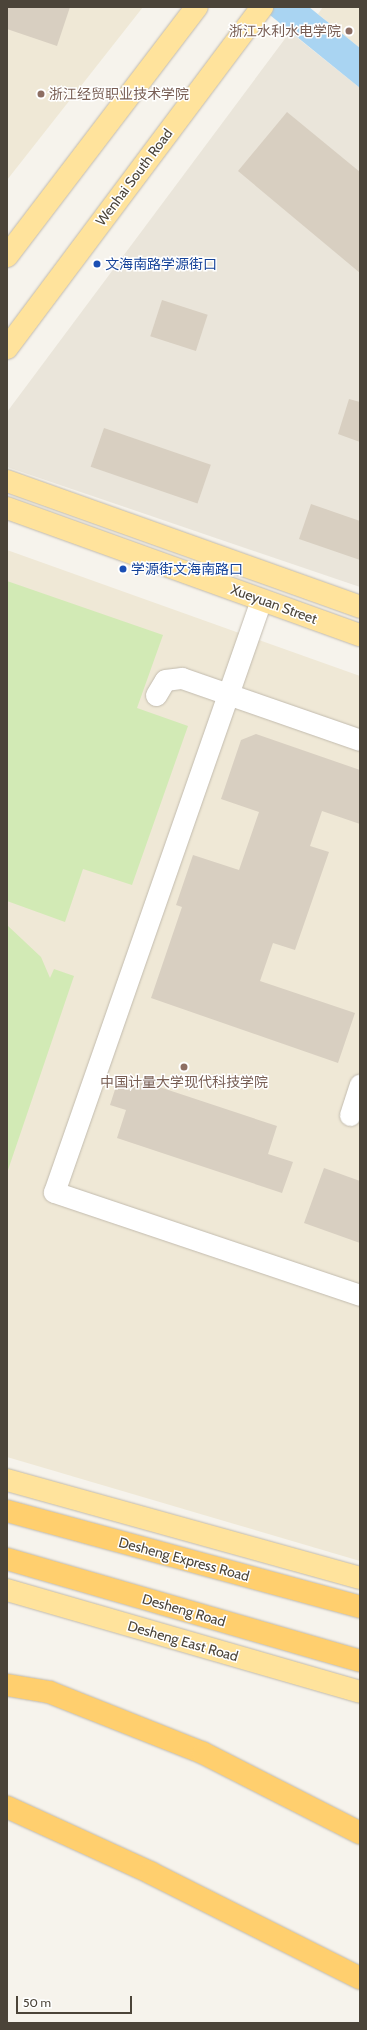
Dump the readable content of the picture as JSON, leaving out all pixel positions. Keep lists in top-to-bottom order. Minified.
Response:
{"streets":{"highway":["Desheng Express Road","Desheng Road"],"main road":["Wenhai South Road","Xueyuan Street","Desheng East Road"]},"places":["浙江水利水电学院","浙江经贸职业技术学院","文海南路学源街口","学源街文海南路口","中国计量大学现代科技学院"],"scale_bar":"50 m"}
